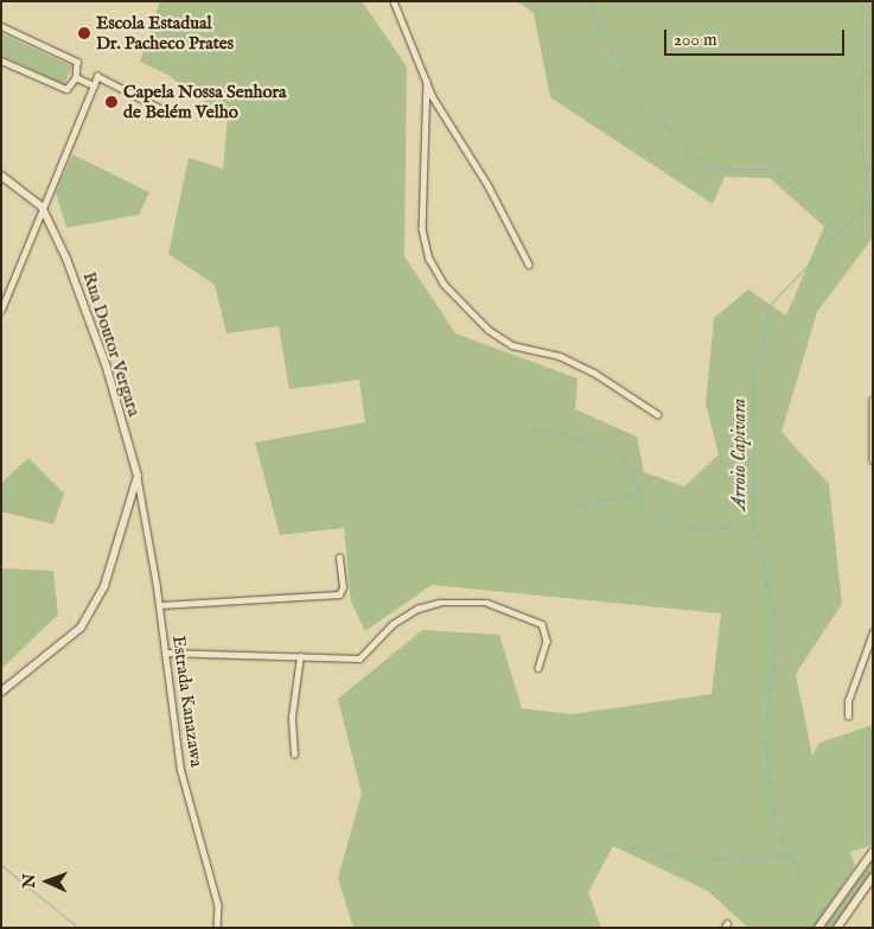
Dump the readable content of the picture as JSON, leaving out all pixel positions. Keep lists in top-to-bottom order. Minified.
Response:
{"streets":{"main road":["Rua Doutor Vergara"],"street":["Estrada Kanazawa"]},"crossings":[["Rua Doutor Vergara","Estrada Kanazawa"]],"water":["Arroio Capivara"],"places":["Escola Estadual Dr. Pacheco Prates","Capela Nossa Senhora de Belém Velho"],"scale_bar":"200 m","north":"left"}
